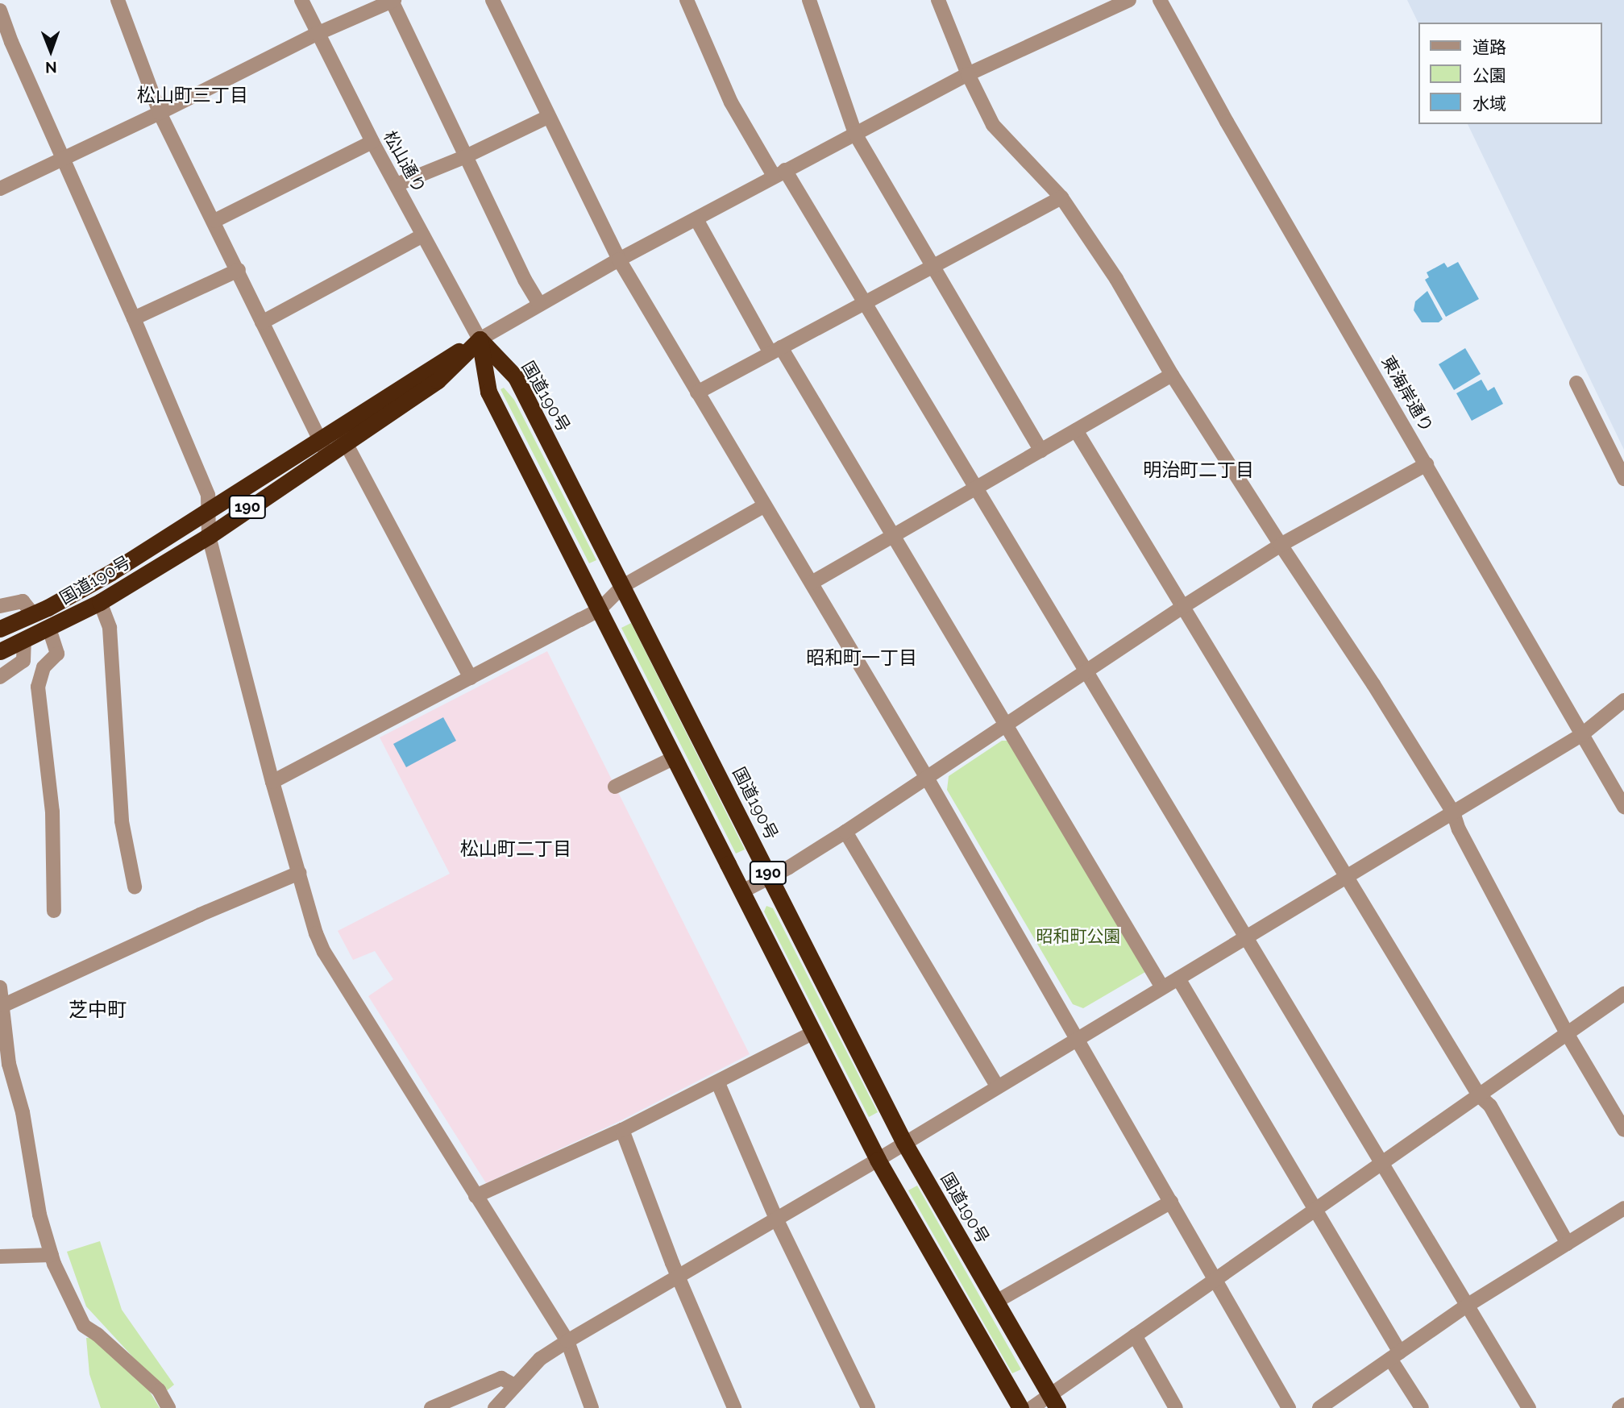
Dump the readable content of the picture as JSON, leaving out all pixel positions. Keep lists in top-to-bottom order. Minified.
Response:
{"streets":{"highway":["国道190号","190"],"street":["松山通り","東海岸通り"]},"crossings":[["松山通り","国道190号"],["松山通り","190"],["国道190号","190"]],"districts":["松山町三丁目","明治町二丁目","昭和町一丁目","松山町二丁目","芝中町"],"parks":["昭和町公園"],"legend":["道路","公園","水域"],"north":"bottom"}
